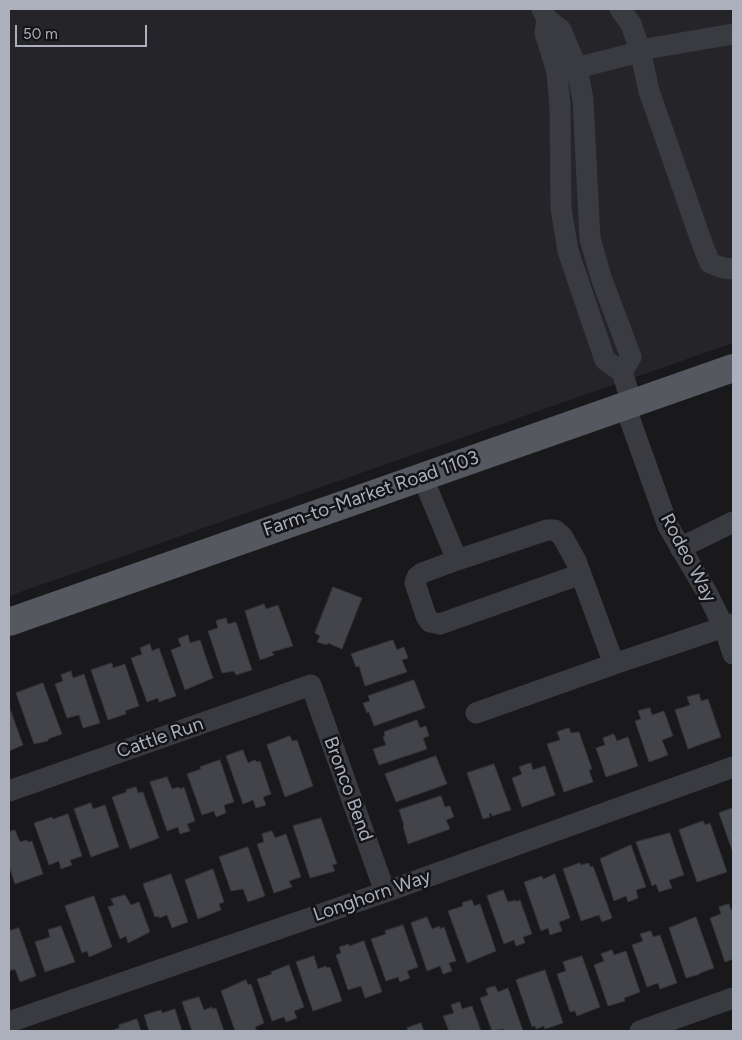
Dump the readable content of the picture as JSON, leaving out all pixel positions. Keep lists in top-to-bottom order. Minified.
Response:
{"streets":{"main road":["Farm-to-Market Road 1103"],"street":["Rodeo Way","Cattle Run","Bronco Bend","Longhorn Way"]},"crossings":[["Farm-to-Market Road 1103","Rodeo Way"],["Cattle Run","Bronco Bend"],["Bronco Bend","Longhorn Way"]],"scale_bar":"50 m"}
